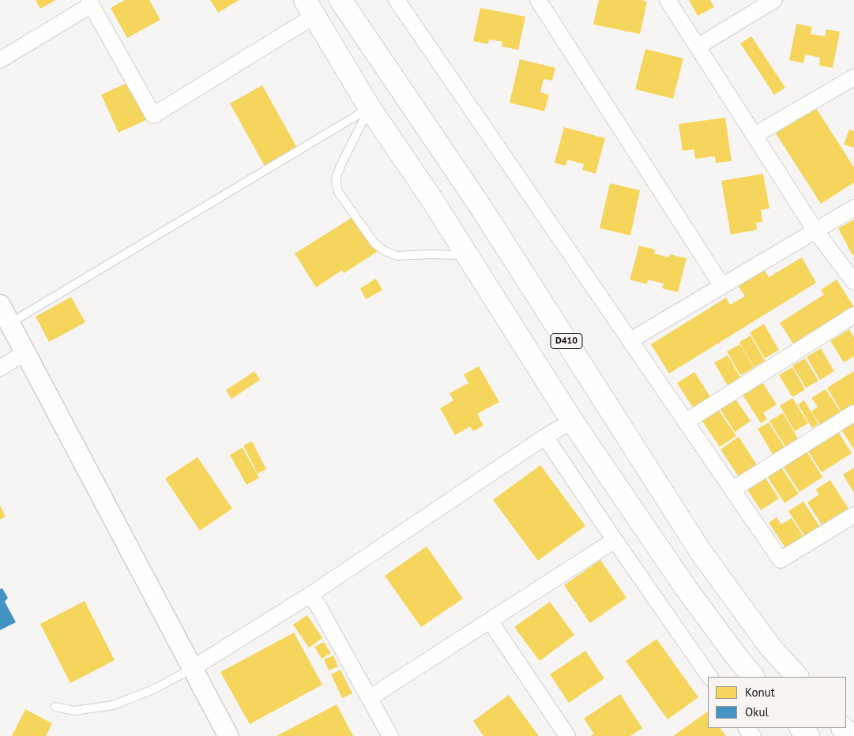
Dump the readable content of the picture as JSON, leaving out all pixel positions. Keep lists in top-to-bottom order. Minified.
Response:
{"streets":{"highway":["D410"]},"legend":["Konut","Okul"]}
